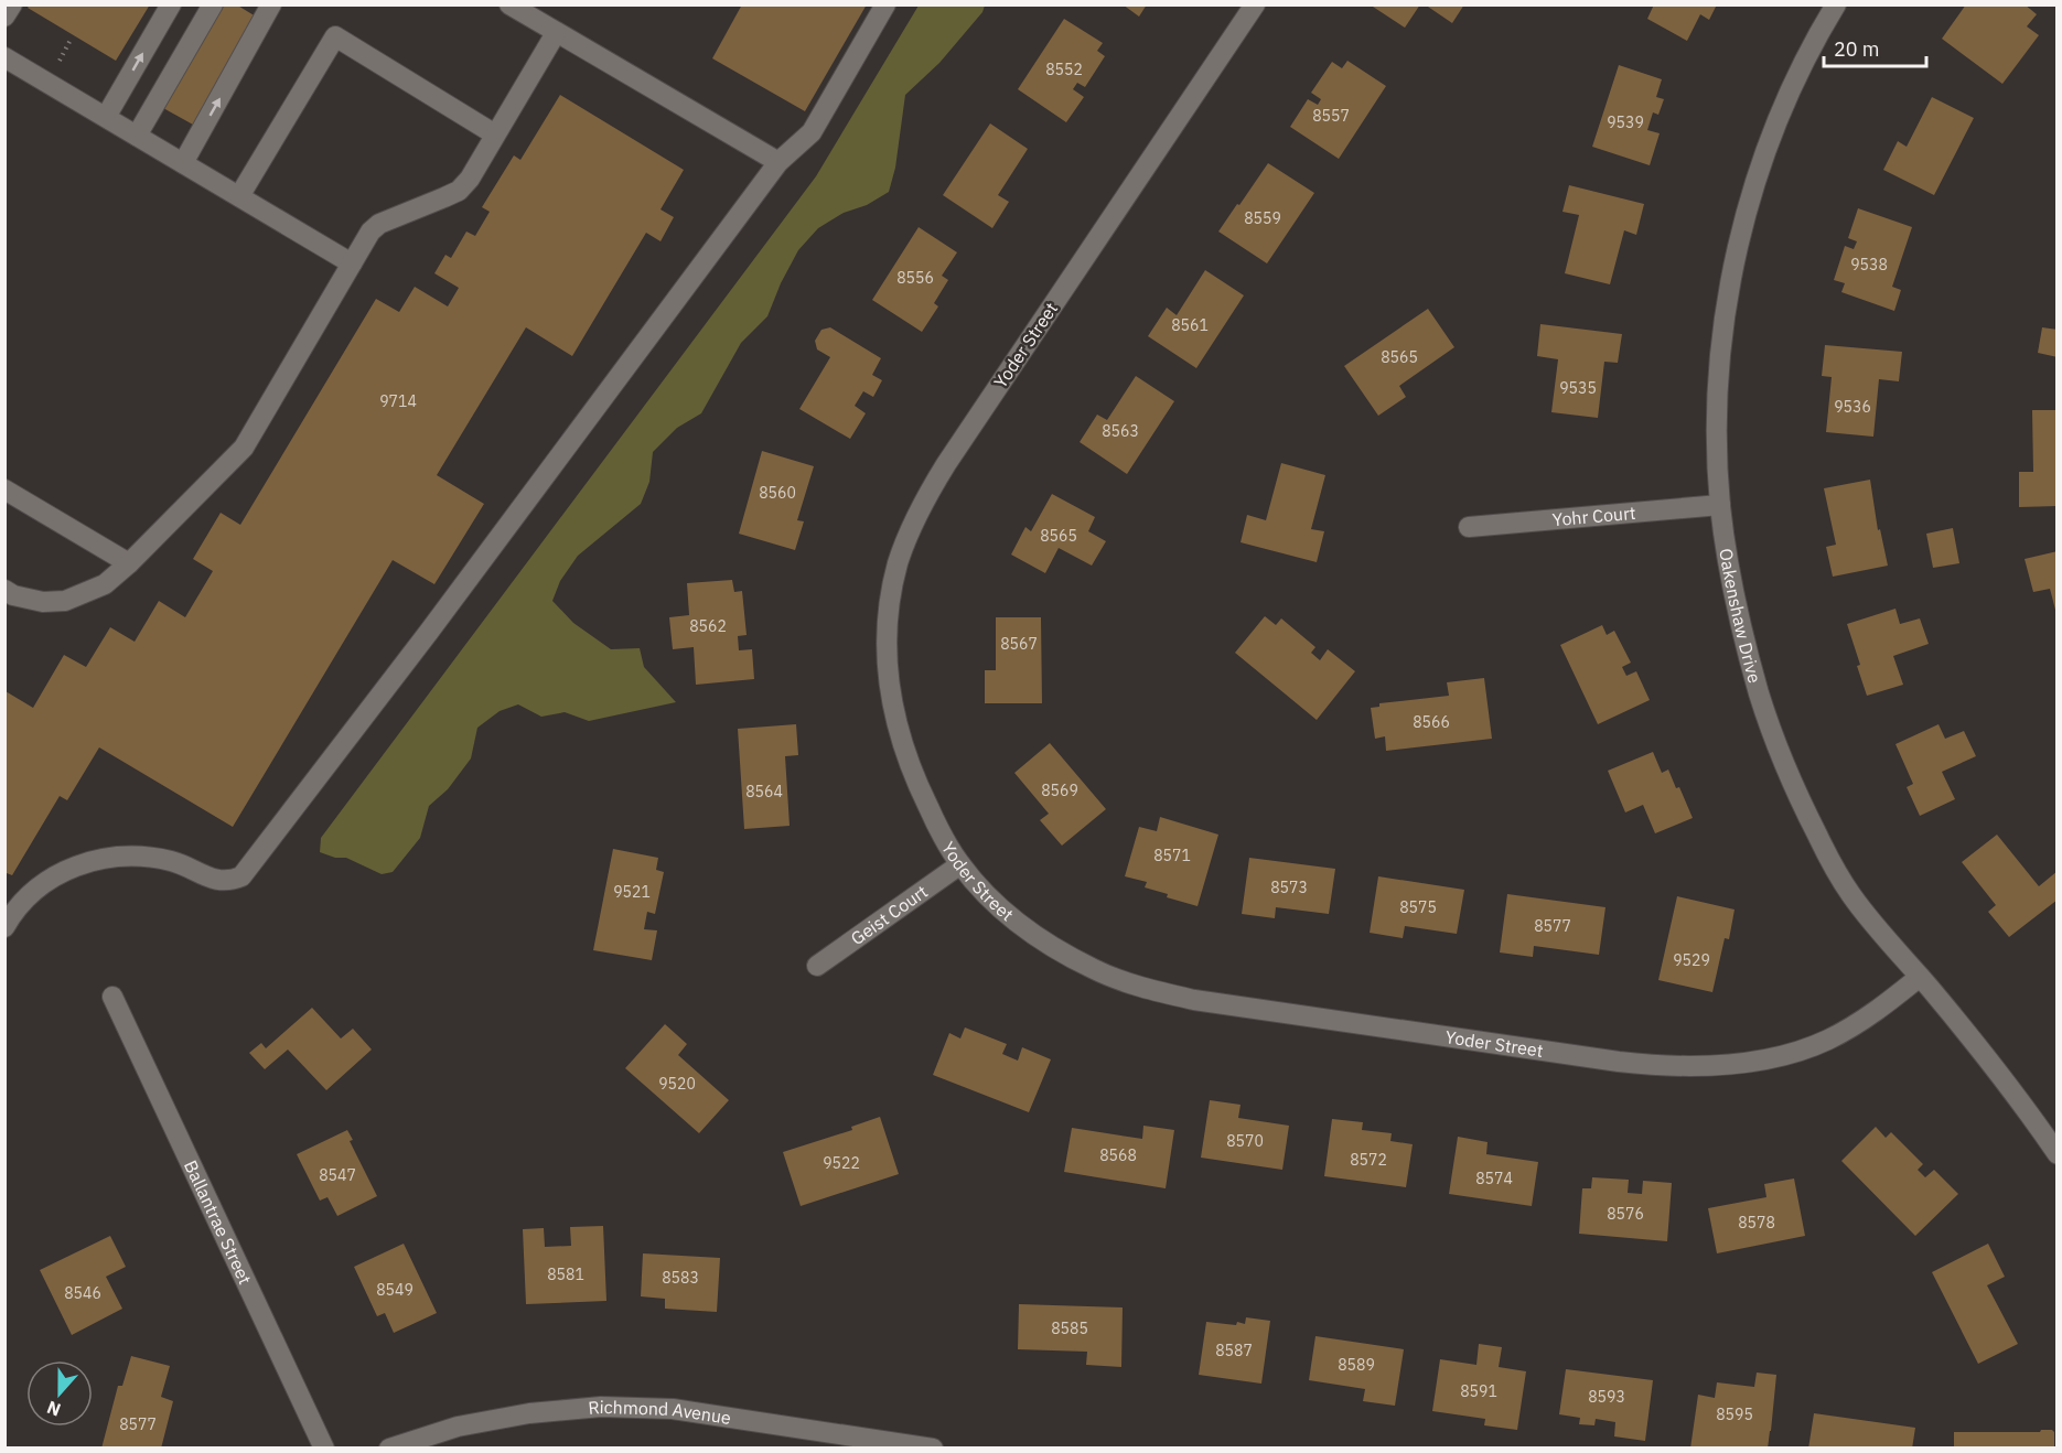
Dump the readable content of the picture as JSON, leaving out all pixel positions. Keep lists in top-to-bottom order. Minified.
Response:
{"streets":{"street":["Yoder Street","Yohr Court","Oakenshaw Drive","Geist Court","Ballantrae Street","Richmond Avenue"]},"crossings":[["Yoder Street","Oakenshaw Drive"],["Yoder Street","Geist Court"],["Yohr Court","Oakenshaw Drive"]],"house_numbers":["8552","8557","9539","8559","9538","8556","8561","8565","9535","9714","9536","8563","8560","8565","8562","8567","8566","8569","8564","8571","8573","9521","8575","8577","9529","9520","8570","8568","8572","9522","8547","8574","8576","8578","8581","8583","8549","8546","8585","8587","8589","8591","8593","8595","8577"],"scale_bar":"20 m","north":"bottom"}
